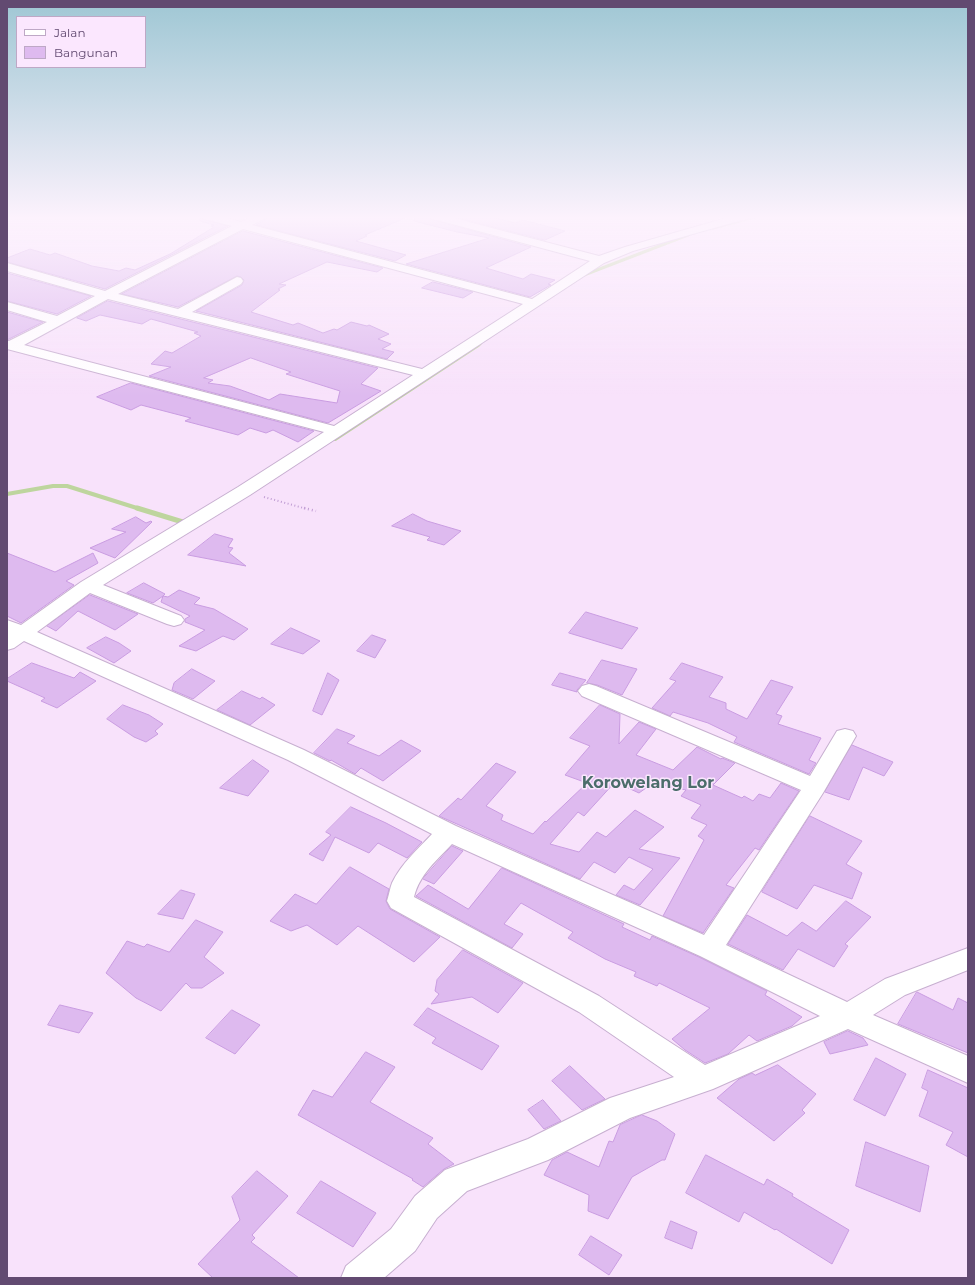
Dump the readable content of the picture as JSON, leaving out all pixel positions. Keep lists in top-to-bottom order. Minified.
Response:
{"districts":["Korowelang Lor"],"legend":["Jalan","Bangunan"]}
